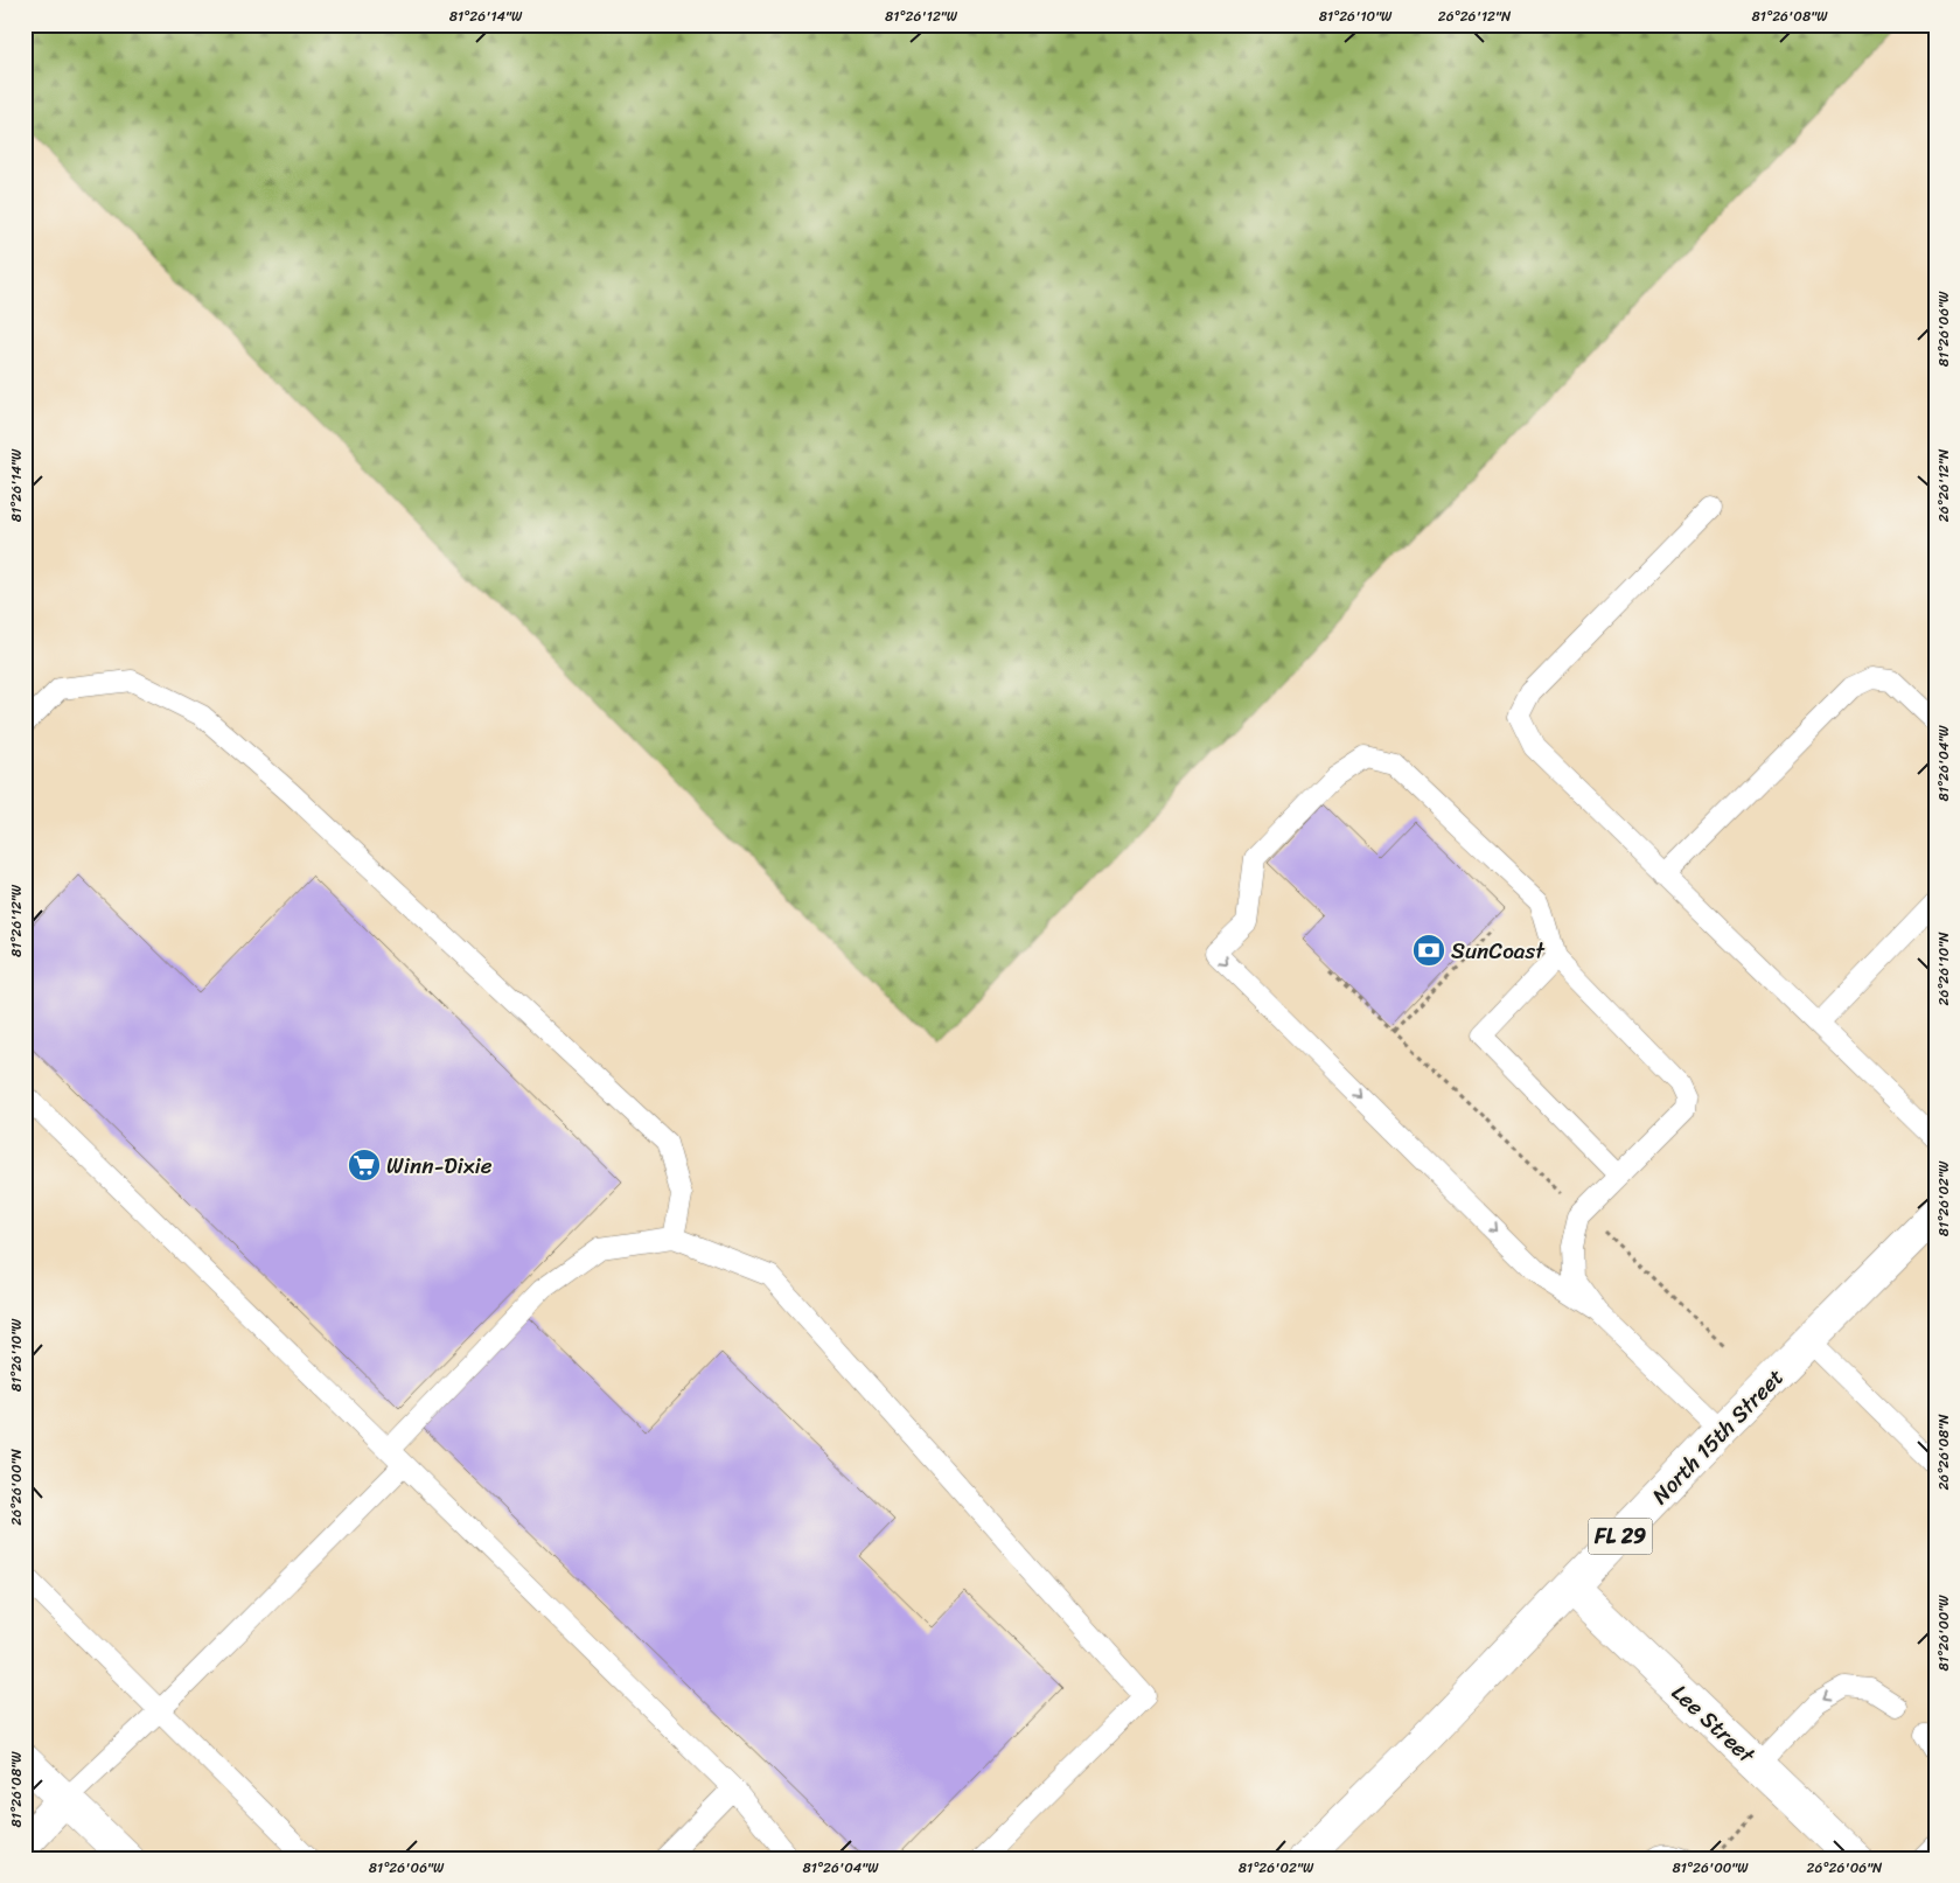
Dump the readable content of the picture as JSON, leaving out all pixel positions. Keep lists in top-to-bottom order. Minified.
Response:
{"streets":{"main road":["North 15th Street","FL 29","Lee Street"]},"crossings":[["North 15th Street","Lee Street"]],"places":{"bank":["SunCoast"],"supermarket":["Winn-Dixie"]},"coordinates":["81°26'14\"W","81°26'12\"W","81°26'10\"W","26°26'12\"N","81°26'08\"W","81°26'06\"W","81°26'04\"W","26°26'10\"N","81°26'02\"W","26°26'08\"N","26°26'00\"N","81°26'00\"W","26°26'06\"N"]}
